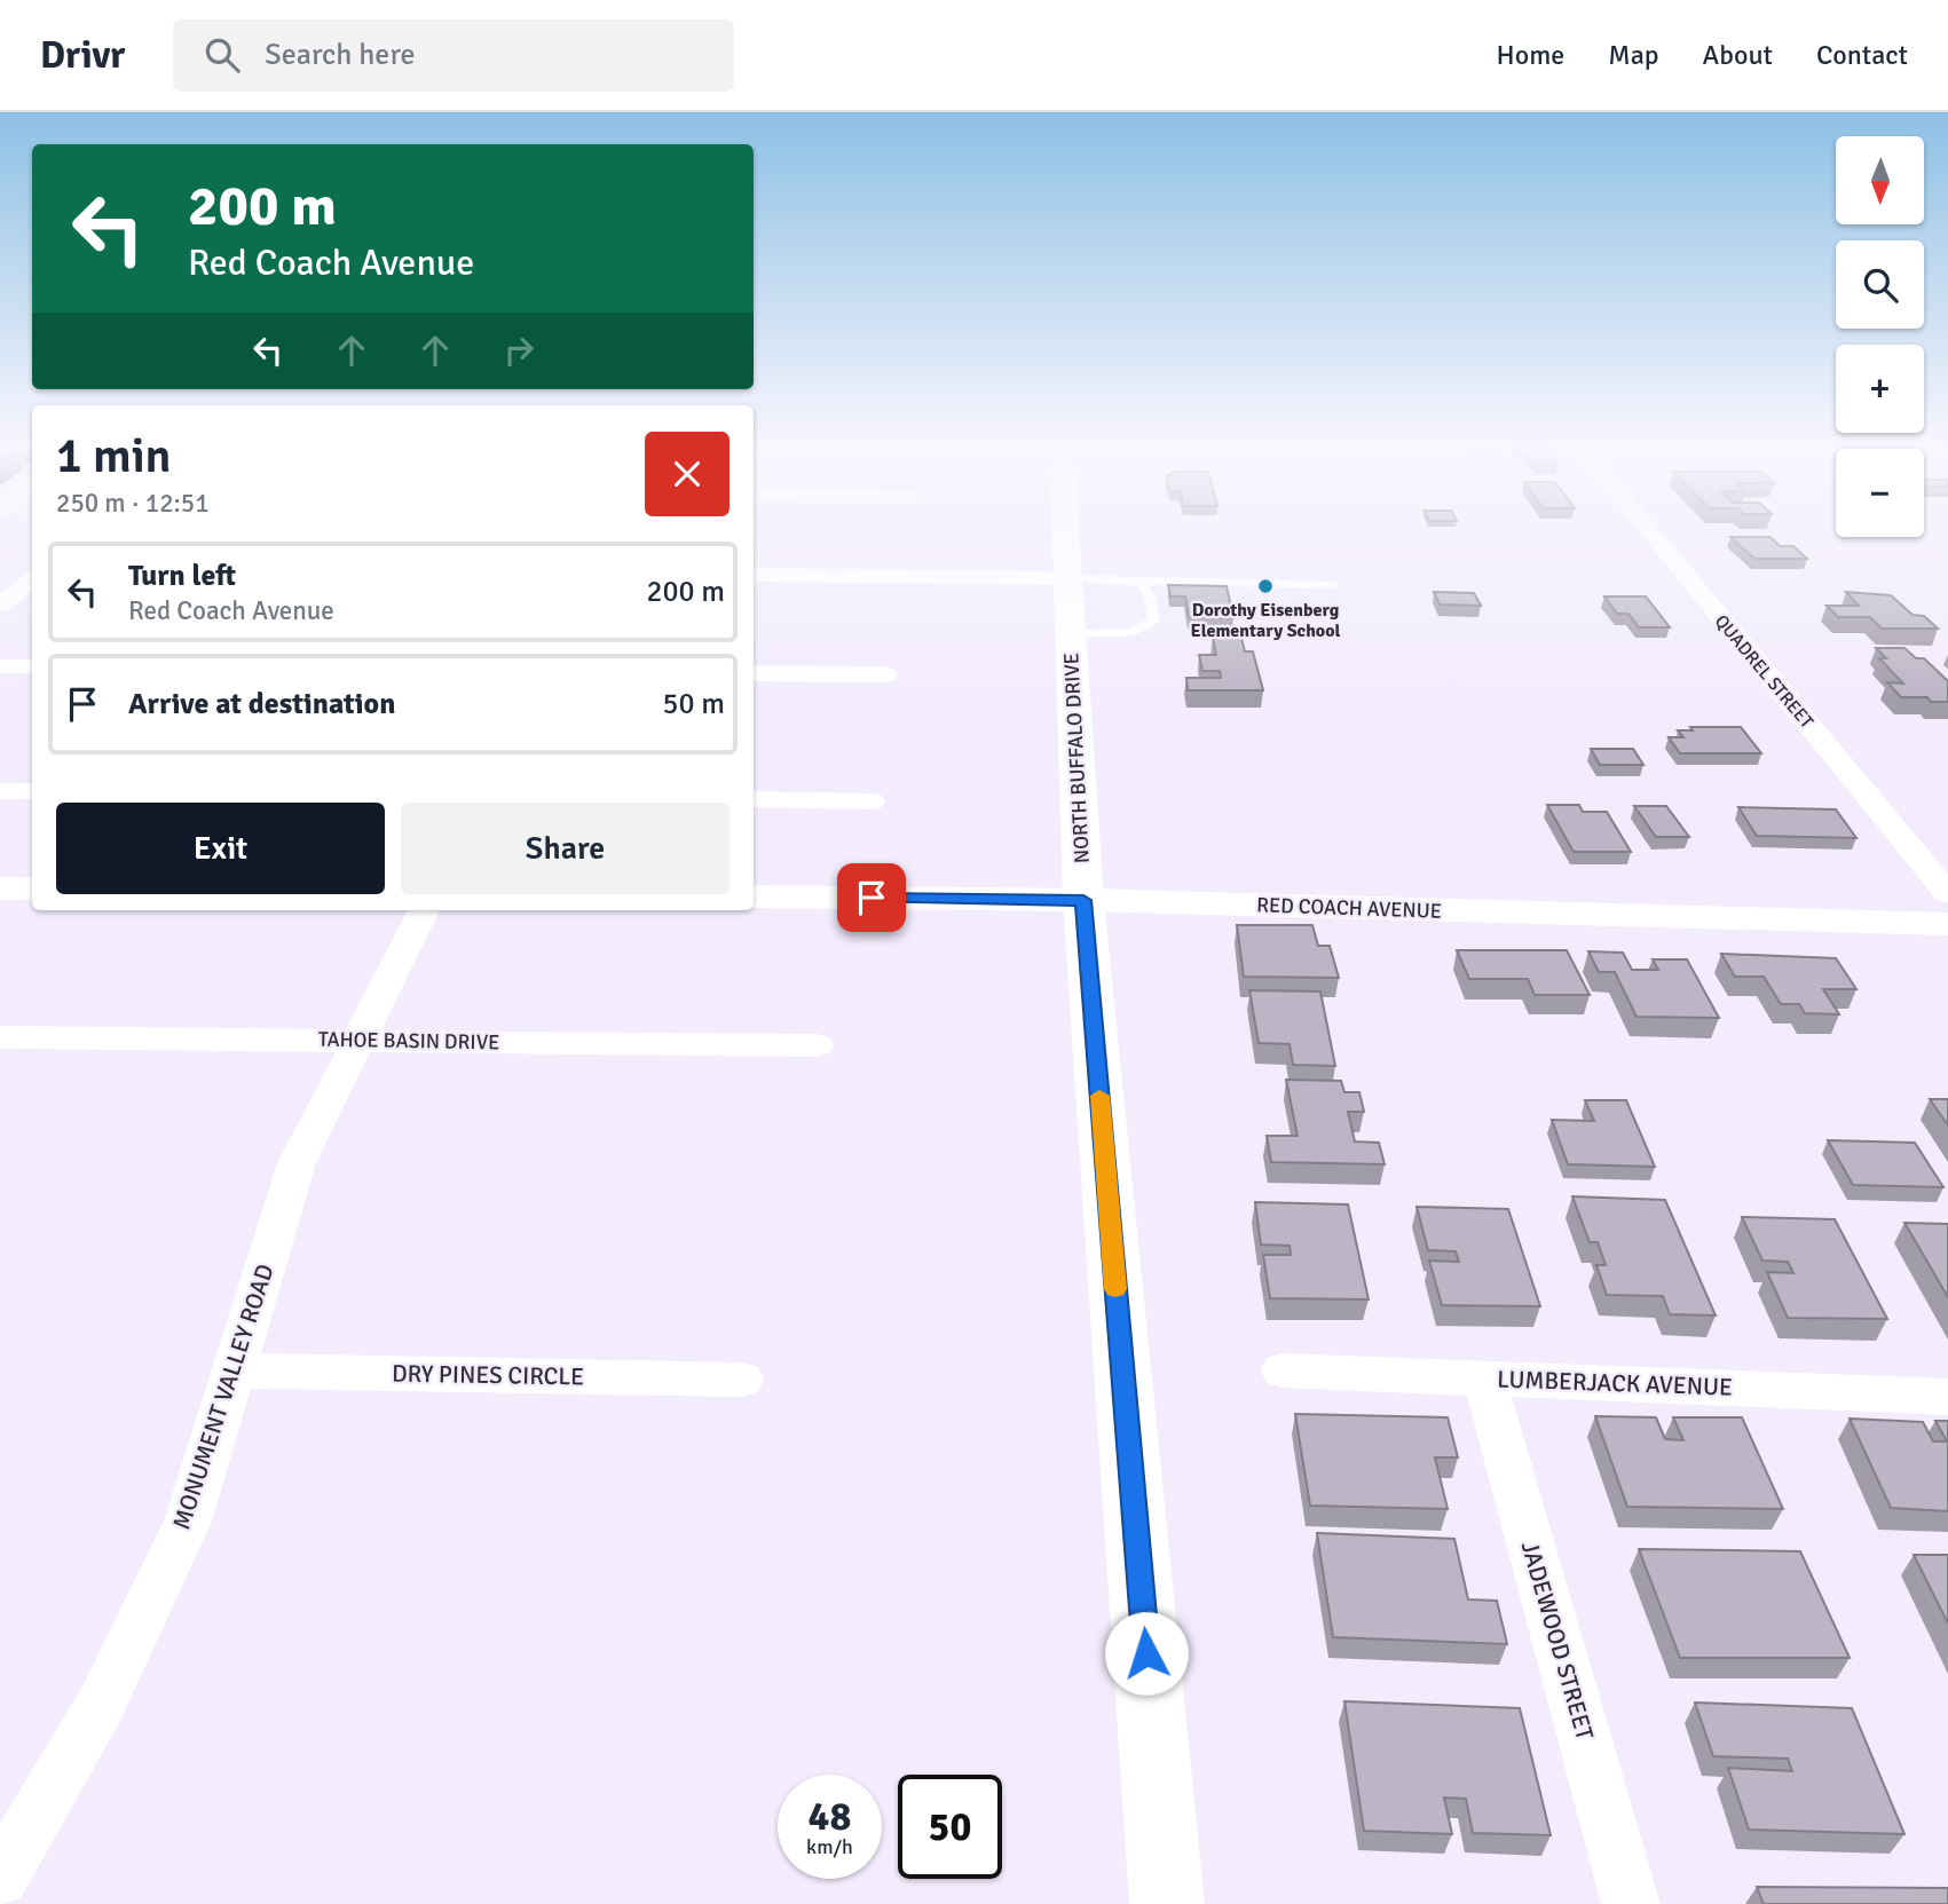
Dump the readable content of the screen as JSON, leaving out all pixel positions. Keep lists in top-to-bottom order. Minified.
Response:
{"streets":{"main road":["NORTH BUFFALO DRIVE"],"street":["QUADREL STREET","RED COACH AVENUE","TAHOE BASIN DRIVE","DRY PINES CIRCLE","LUMBERJACK AVENUE","MONUMENT VALLEY ROAD","JADEWOOD STREET"]},"crossings":[["NORTH BUFFALO DRIVE","RED COACH AVENUE"],["TAHOE BASIN DRIVE","MONUMENT VALLEY ROAD"],["DRY PINES CIRCLE","MONUMENT VALLEY ROAD"],["LUMBERJACK AVENUE","JADEWOOD STREET"]],"places":["Dorothy Eisenberg Elementary School"],"north":"bottom","page":{"header":"Drivr","search":"Search here","nav":["Home","Map","About","Contact"],"map_buttons":["+","−"],"turn":["200 m","Red Coach Avenue"],"heading":["1 min","250 m · 12:51"],"list":[{"name":"Turn left","note":"Red Coach Avenue","value":"200 m"},{"name":"Arrive at destination","value":"50 m"}],"buttons":["Exit","Share"],"speed":"48 km/h","limit":"50"}}
